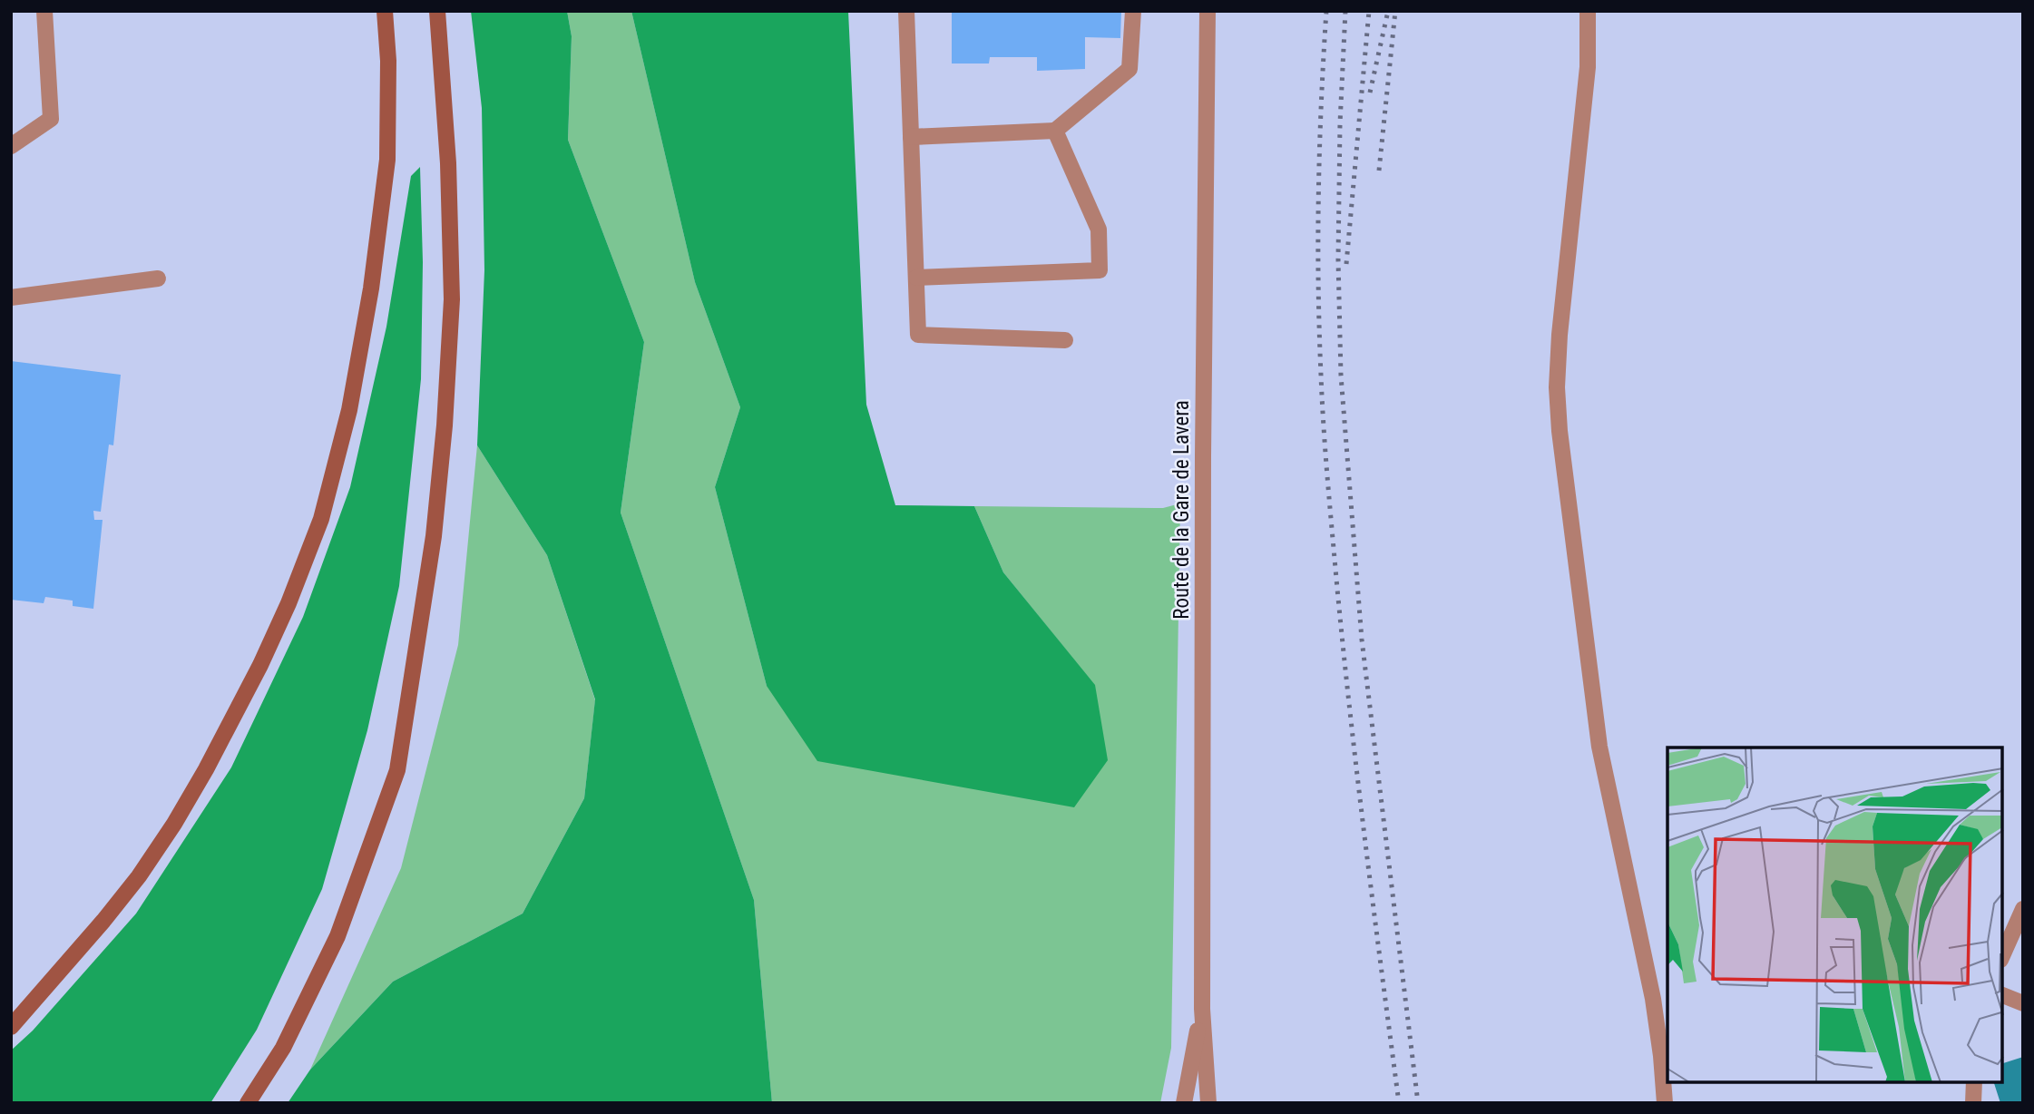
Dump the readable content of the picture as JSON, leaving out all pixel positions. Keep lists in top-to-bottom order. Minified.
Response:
{"streets":{"street":["Route de la Gare de Lavera"]}}
